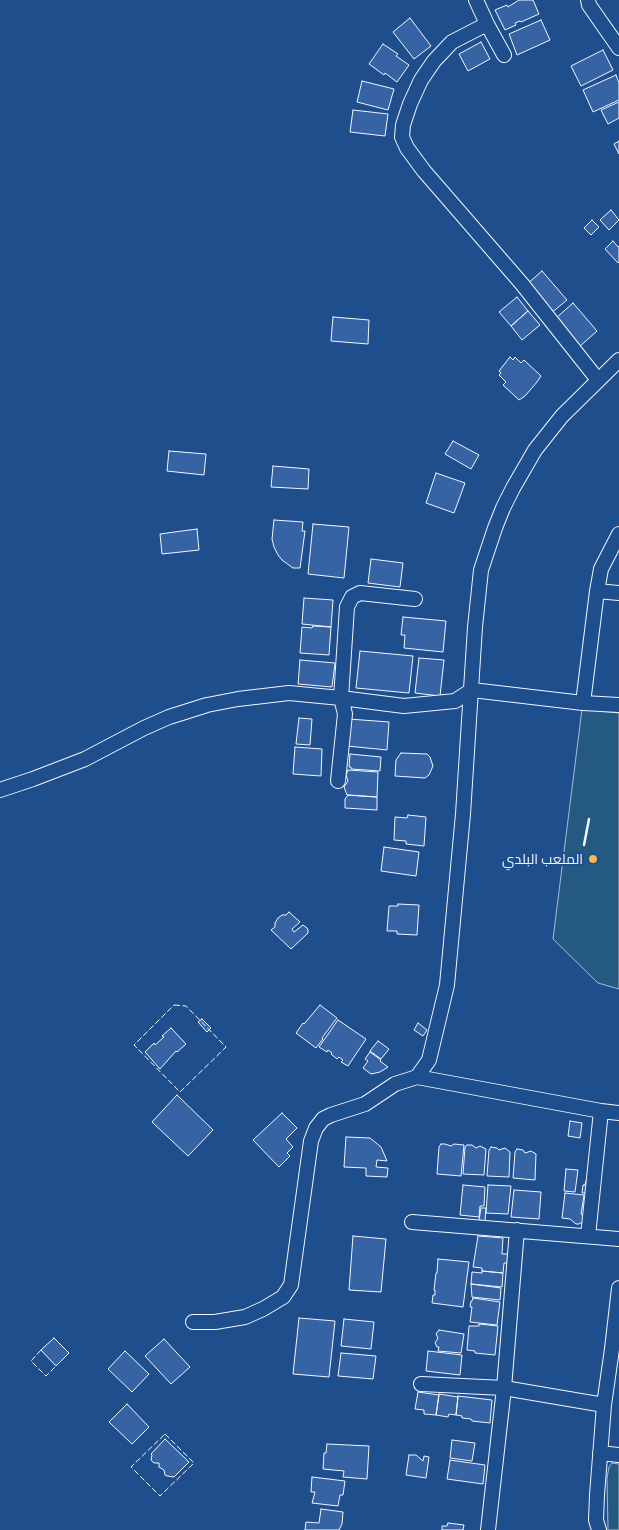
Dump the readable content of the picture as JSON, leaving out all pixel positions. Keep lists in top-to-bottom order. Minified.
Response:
{"places":["الملعب البلدي"]}
